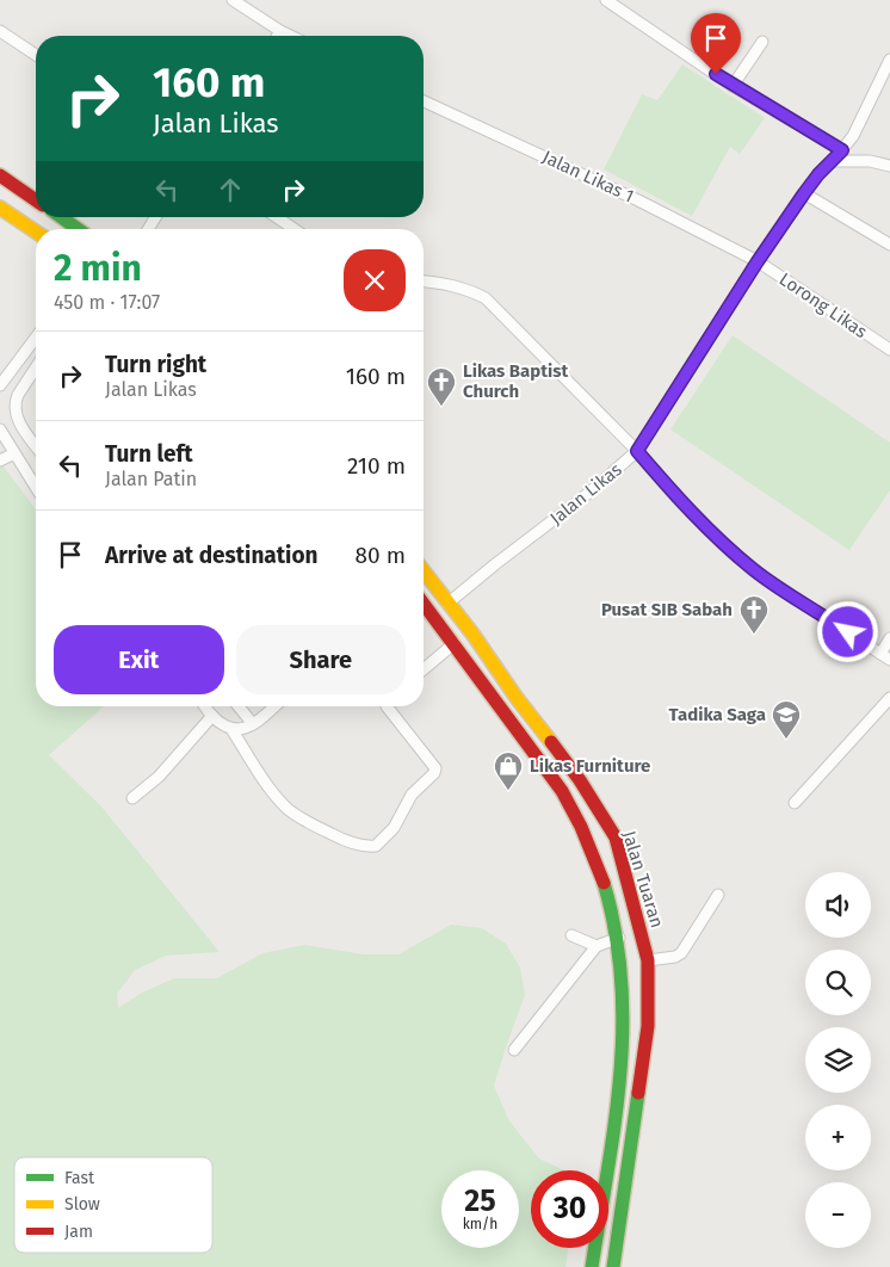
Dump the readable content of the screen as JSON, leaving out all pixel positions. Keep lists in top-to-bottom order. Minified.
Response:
{"streets":{"main road":["Jalan Tuaran"],"street":["Jalan Likas 1","Lorong Likas","Jalan Likas"]},"crossings":[["Jalan Likas 1","Lorong Likas"],["Jalan Likas 1","Jalan Likas"],["Lorong Likas","Jalan Likas"],["Jalan Likas","Jalan Tuaran"]],"places":{"church":["Likas Baptist Church","Pusat SIB Sabah"],"school or university":["Tadika Saga"],"shop":["Likas Furniture"]},"legend":["Fast","Slow","Jam"],"page":{"turn":["160 m","Jalan Likas"],"heading":["2 min","450 m · 17:07"],"list":[{"name":"Turn right","note":"Jalan Likas","value":"160 m"},{"name":"Turn left","note":"Jalan Patin","value":"210 m"},{"name":"Arrive at destination","value":"80 m"}],"buttons":["Exit","Share"],"map_buttons":["+","−"],"speed":"25 km/h","limit":"30"}}
